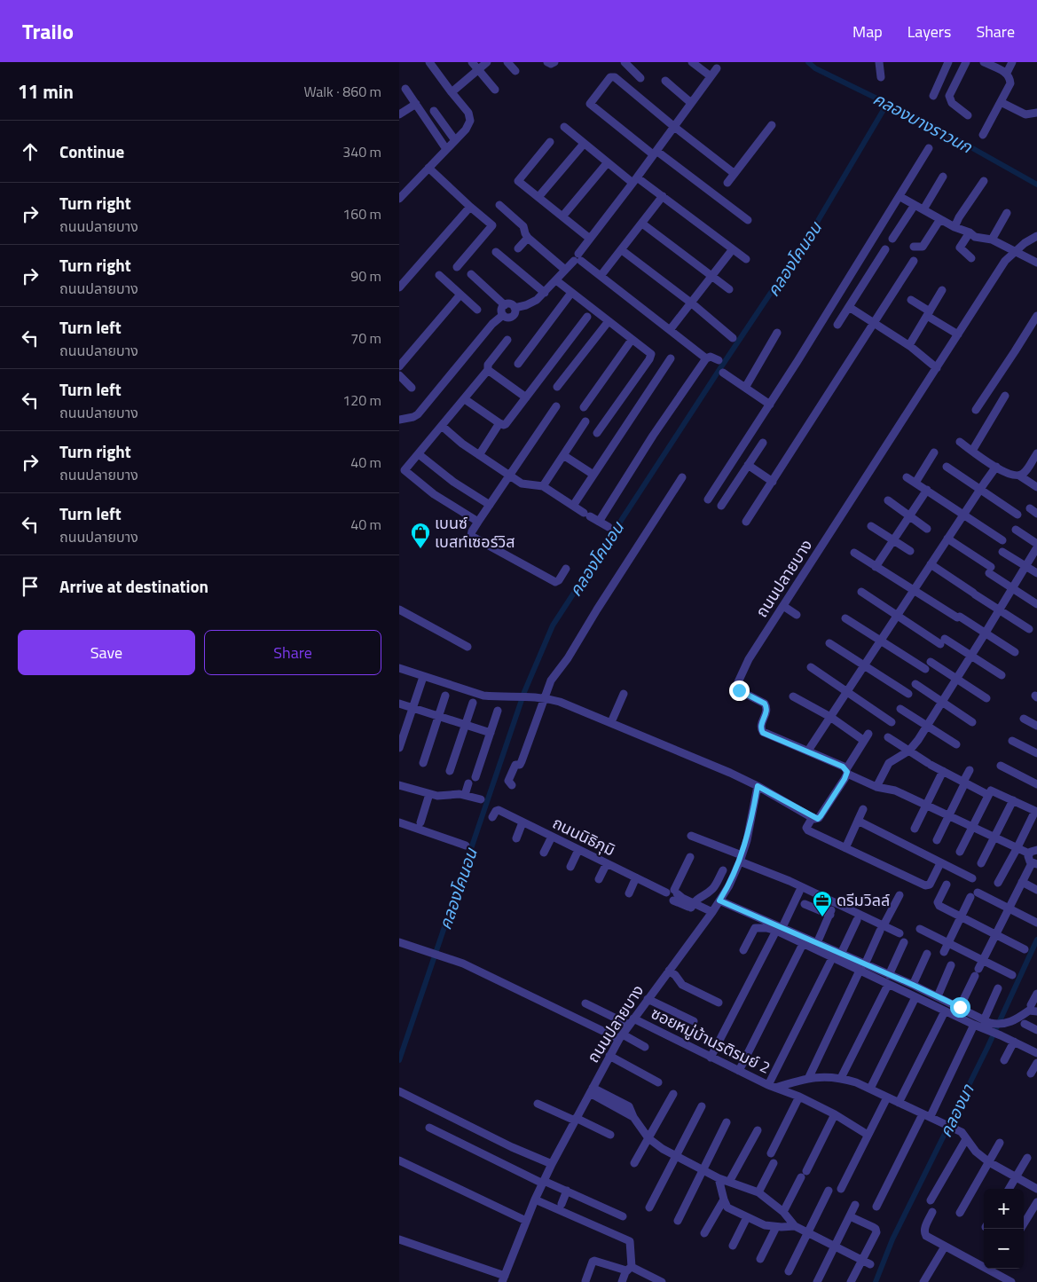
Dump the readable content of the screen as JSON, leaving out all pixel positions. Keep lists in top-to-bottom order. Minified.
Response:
{"streets":{"street":["ถนนปลายบาง","ถนนนิธิภุมิ","ซอยหมู่บ้านรติรมย์ 2"]},"crossings":[["ถนนปลายบาง","ถนนนิธิภุมิ"],["ถนนปลายบาง","ซอยหมู่บ้านรติรมย์ 2"]],"water":["คลองบางราวนก","คลองโคนอน","คลองนา"],"places":{"shop":["เบนซ์ เบสท์เซอร์วิส"],"office":["ดรีมวิลล์"]},"page":{"header":"Trailo","nav":["Map","Layers","Share"],"heading":["11 min","Walk · 860 m"],"list":[["Continue","340 m"],["Turn right","ถนนปลายบาง","160 m"],["Turn right","ถนนปลายบาง","90 m"],["Turn left","ถนนปลายบาง","70 m"],["Turn left","ถนนปลายบาง","120 m"],["Turn right","ถนนปลายบาง","40 m"],["Turn left","ถนนปลายบาง","40 m"],"Arrive at destination"],"buttons":["Save","Share"],"map_buttons":["+","−"]}}
